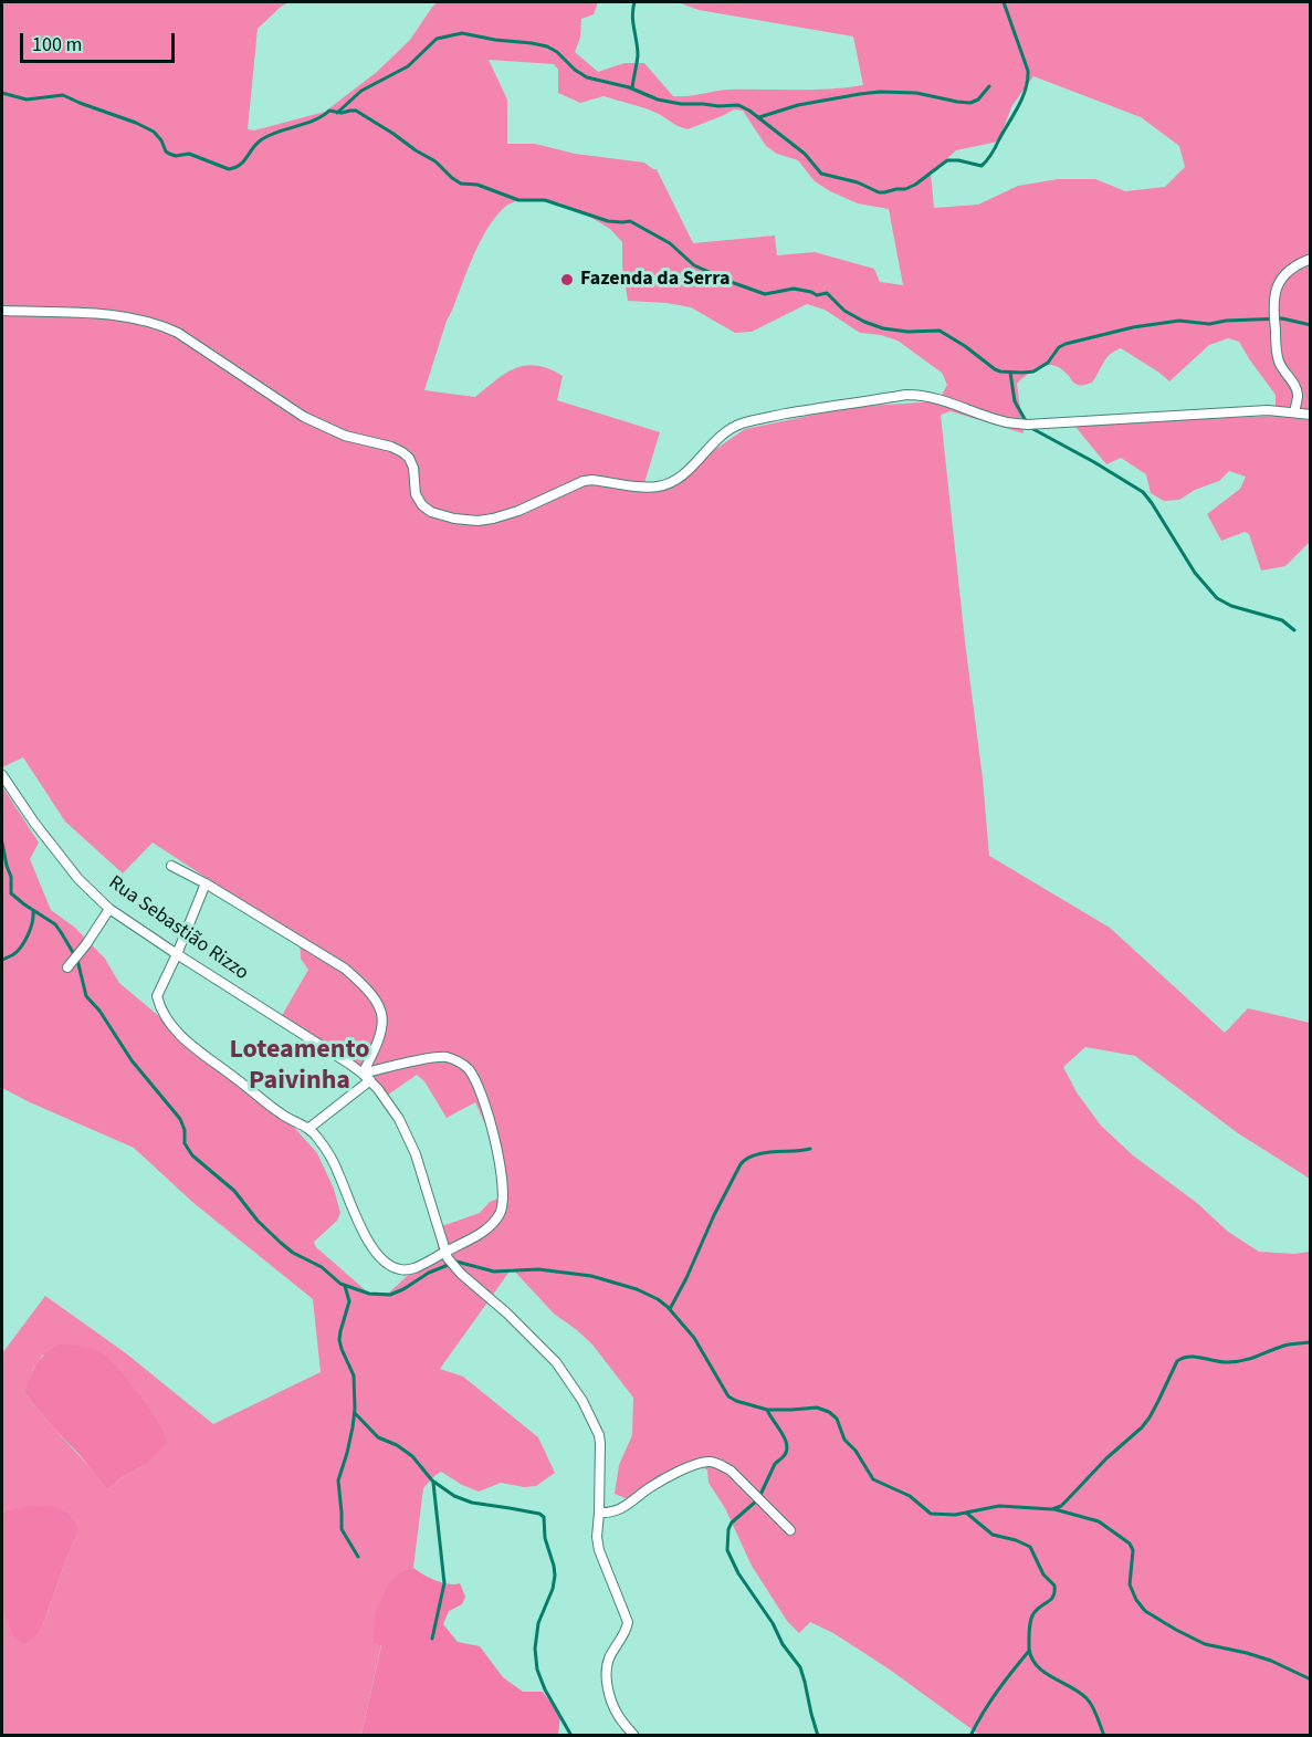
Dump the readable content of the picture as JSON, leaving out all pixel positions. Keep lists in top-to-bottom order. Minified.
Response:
{"streets":{"street":["Rua Sebastião Rizzo"]},"districts":["Loteamento Paivinha"],"places":["Fazenda da Serra"],"scale_bar":"100 m"}
